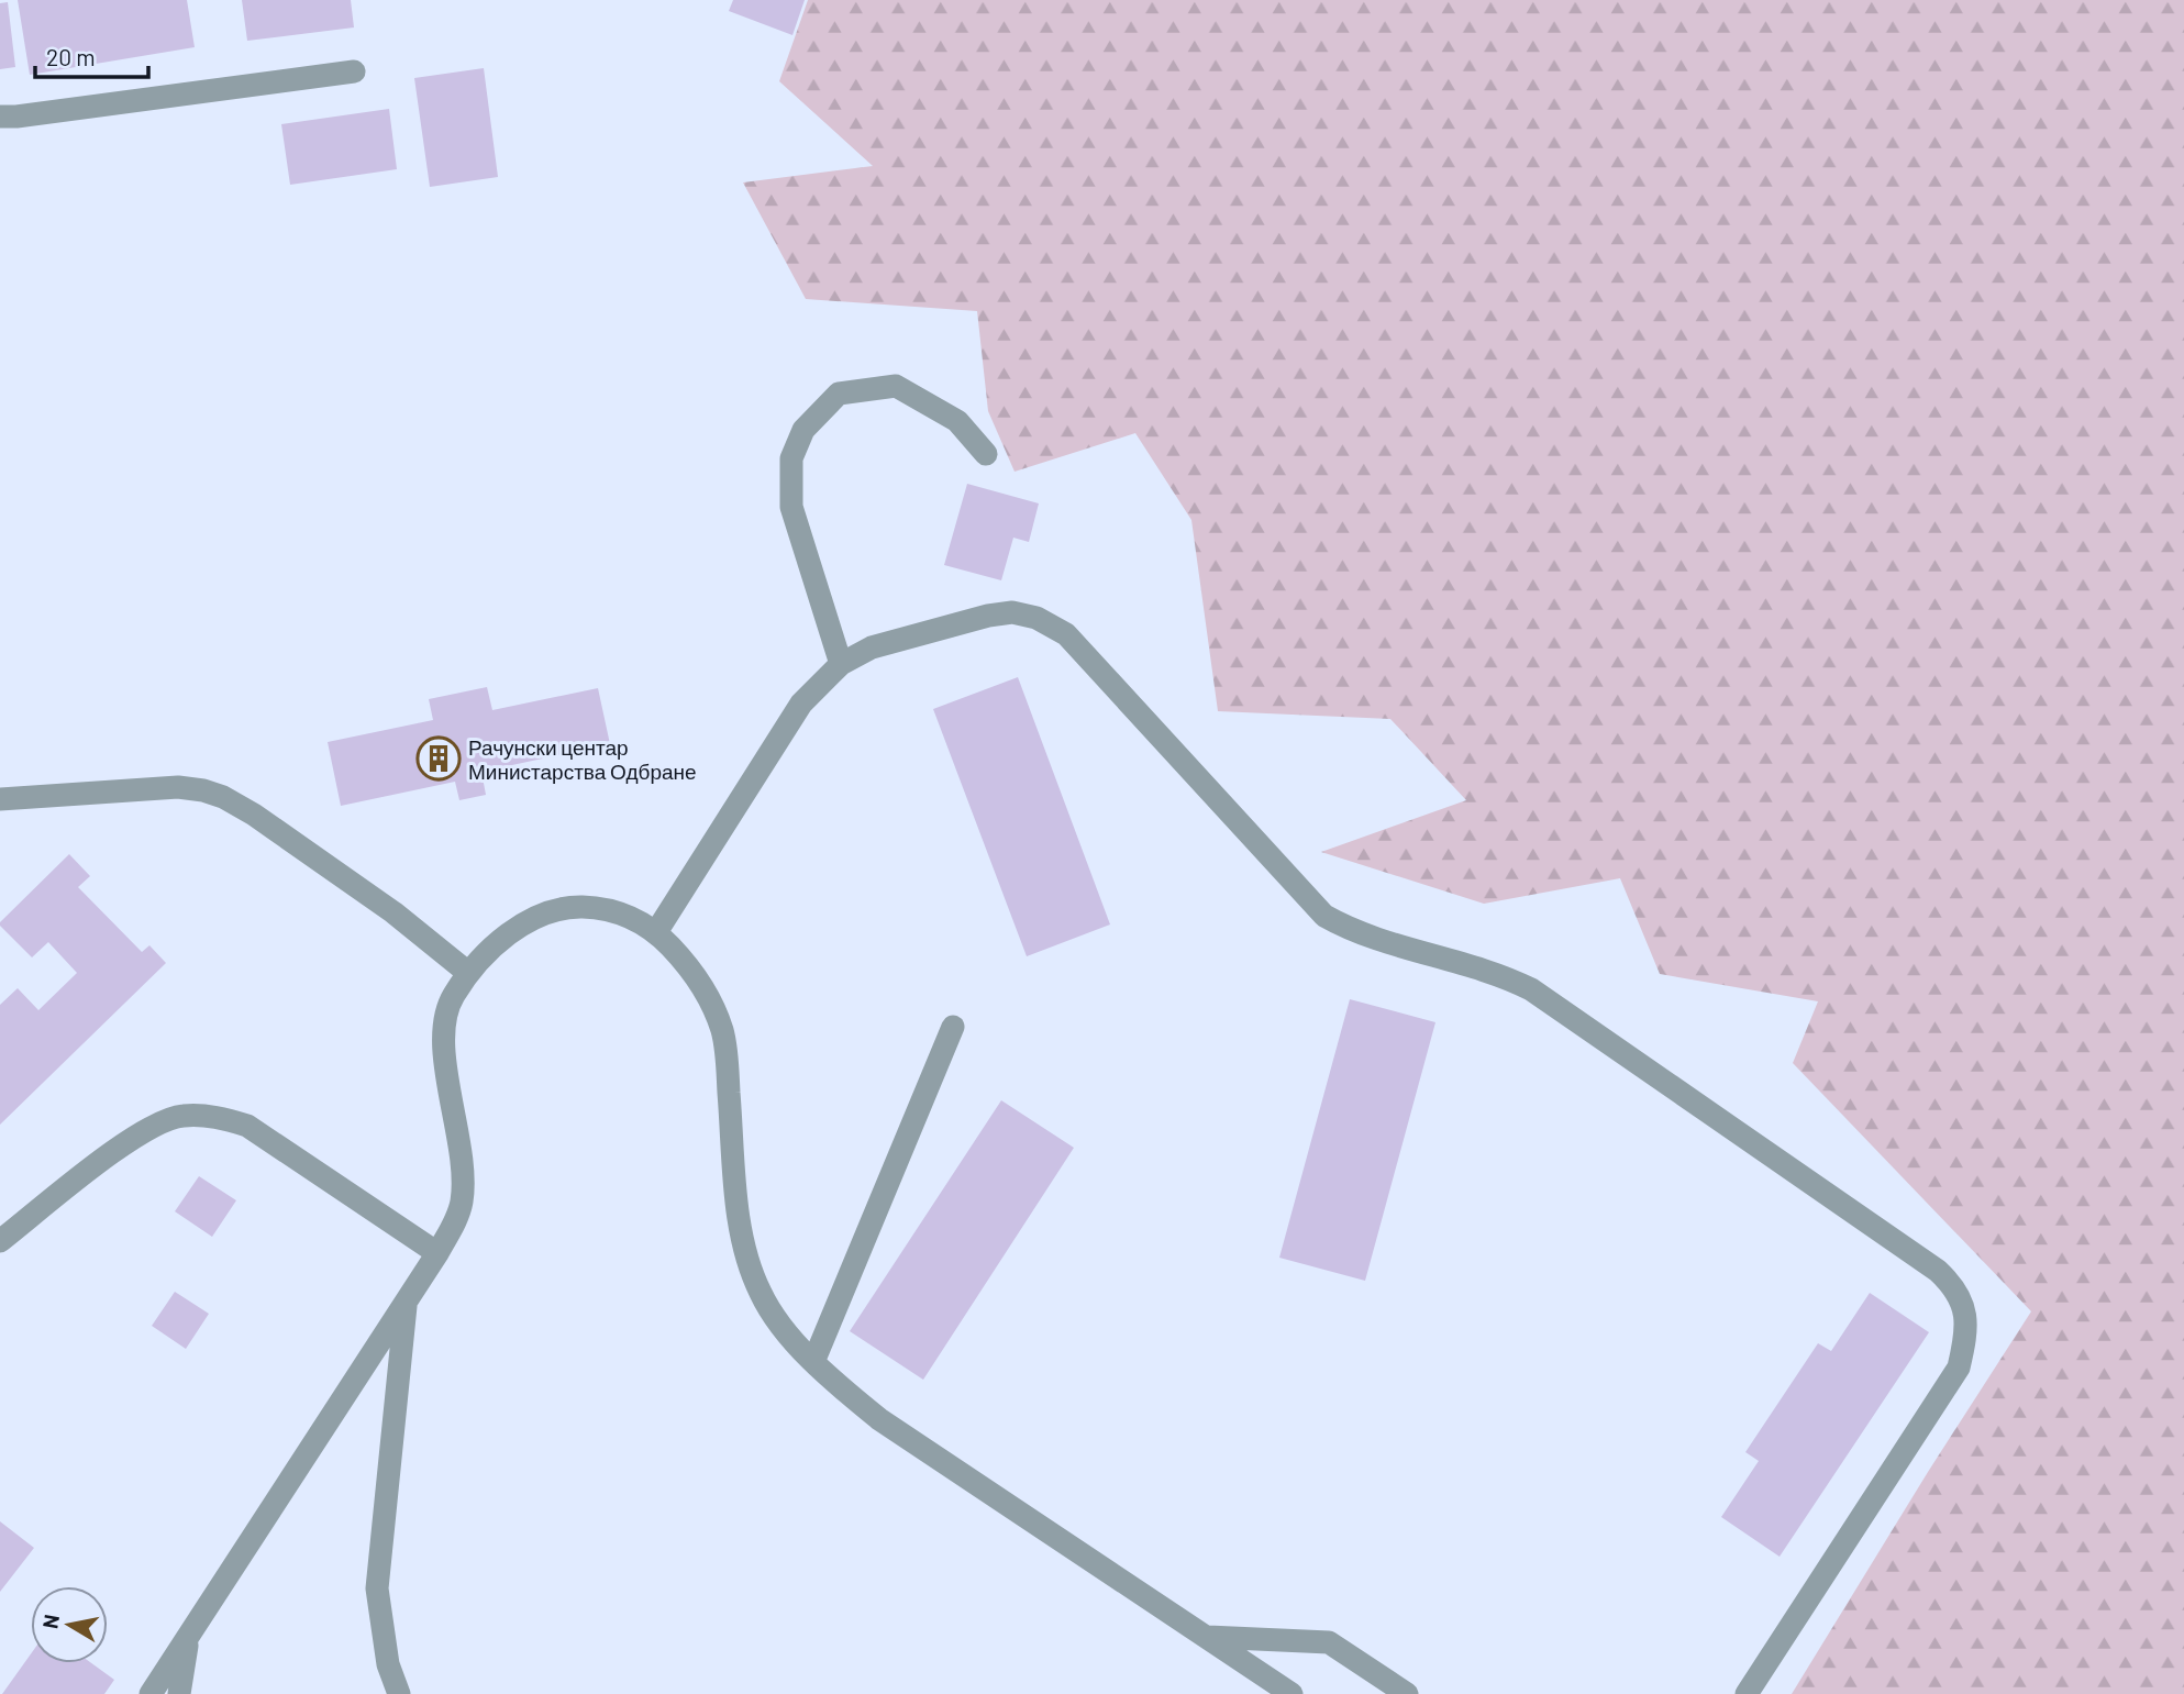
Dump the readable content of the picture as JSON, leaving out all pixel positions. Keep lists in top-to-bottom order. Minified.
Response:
{"places":{"building":["Рачунски центар Министарства Одбране"]},"scale_bar":"20 m","north":"left"}
